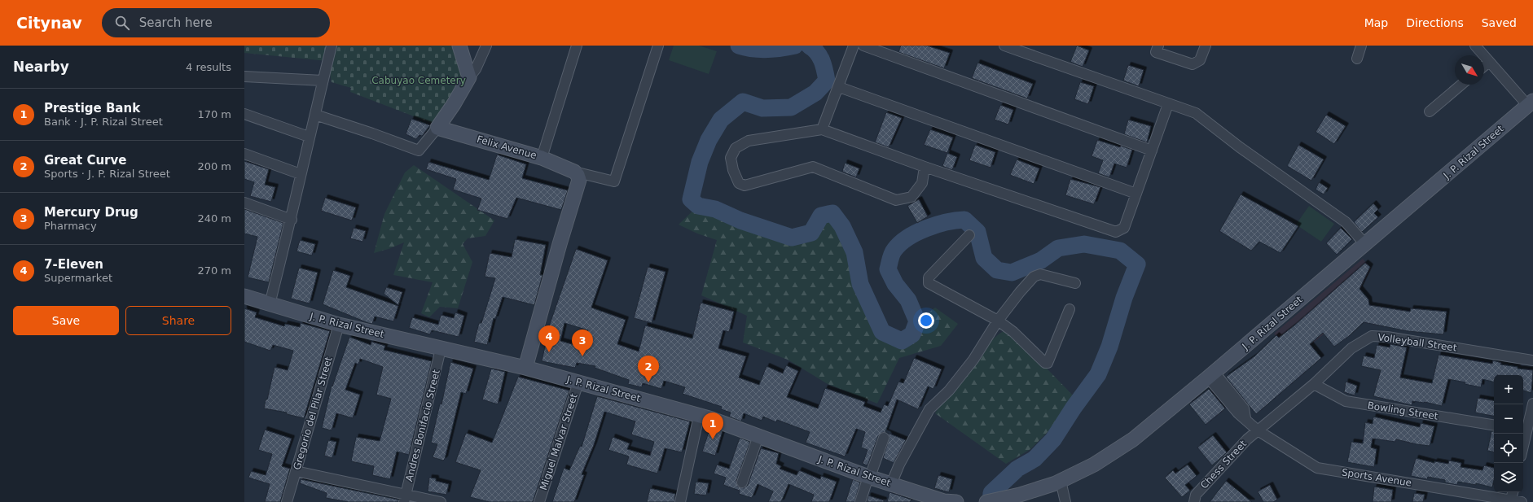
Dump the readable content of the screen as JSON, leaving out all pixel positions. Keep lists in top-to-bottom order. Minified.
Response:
{"streets":{"main road":["Felix Avenue","J. P. Rizal Street"],"street":["Volleyball Street","Bowling Street","Gregorio del Pilar Street","Andres Bonifacio Street","Miguel Malvar Street","Chess Street","Sports Avenue"]},"crossings":[["J. P. Rizal Street","Gregorio del Pilar Street"],["J. P. Rizal Street","Andres Bonifacio Street"],["J. P. Rizal Street","Miguel Malvar Street"],["J. P. Rizal Street","Sports Avenue"],["Volleyball Street","Bowling Street"],["Volleyball Street","Chess Street"],["Volleyball Street","Sports Avenue"],["Chess Street","Sports Avenue"]],"parks":["Cabuyao Cemetery"],"north":"bottom right","page":{"header":"Citynav","search":"Search here","nav":["Map","Directions","Saved"],"heading":["Nearby","4 results"],"list":[{"mark":"1","name":"Prestige Bank","note":"Bank · J. P. Rizal Street","value":"170 m"},{"mark":"2","name":"Great Curve","note":"Sports · J. P. Rizal Street","value":"200 m"},{"mark":"3","name":"Mercury Drug","note":"Pharmacy","value":"240 m"},{"mark":"4","name":"7-Eleven","note":"Supermarket","value":"270 m"}],"buttons":["Save","Share"],"pins":["4","3","2","1"],"map_buttons":["+","−"]}}
